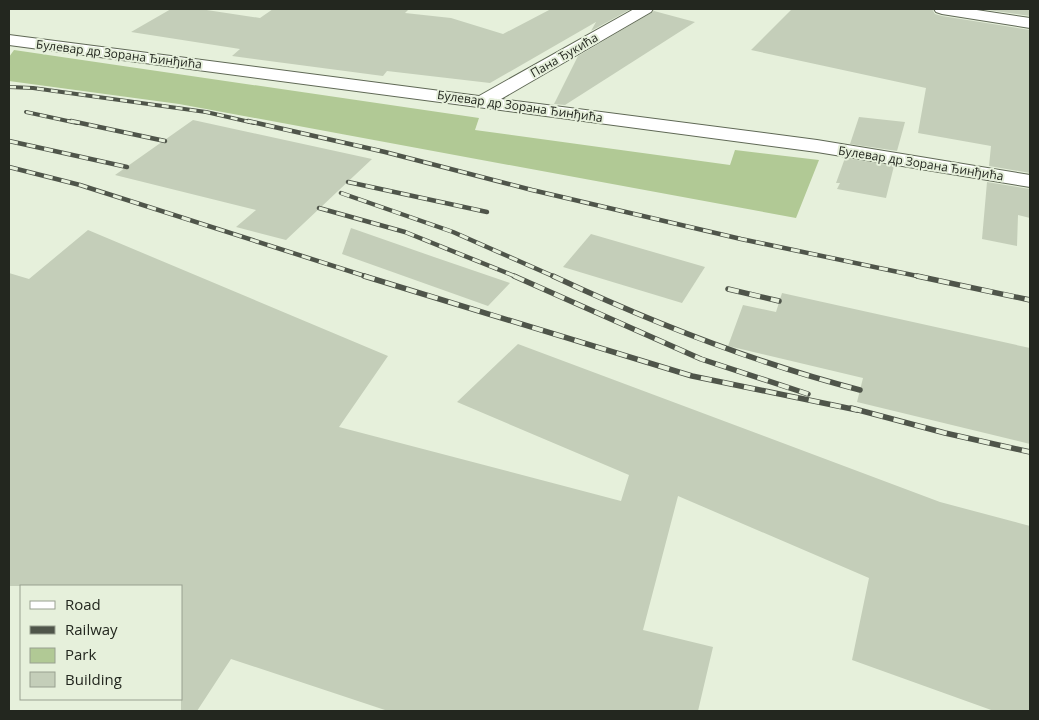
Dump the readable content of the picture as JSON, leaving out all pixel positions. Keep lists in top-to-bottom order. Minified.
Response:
{"streets":{"street":["Булевар др Зорана Ђинђића","Пана Ђукића"]},"crossings":[["Булевар др Зорана Ђинђића","Пана Ђукића"]],"legend":["Road","Railway","Park","Building"]}
